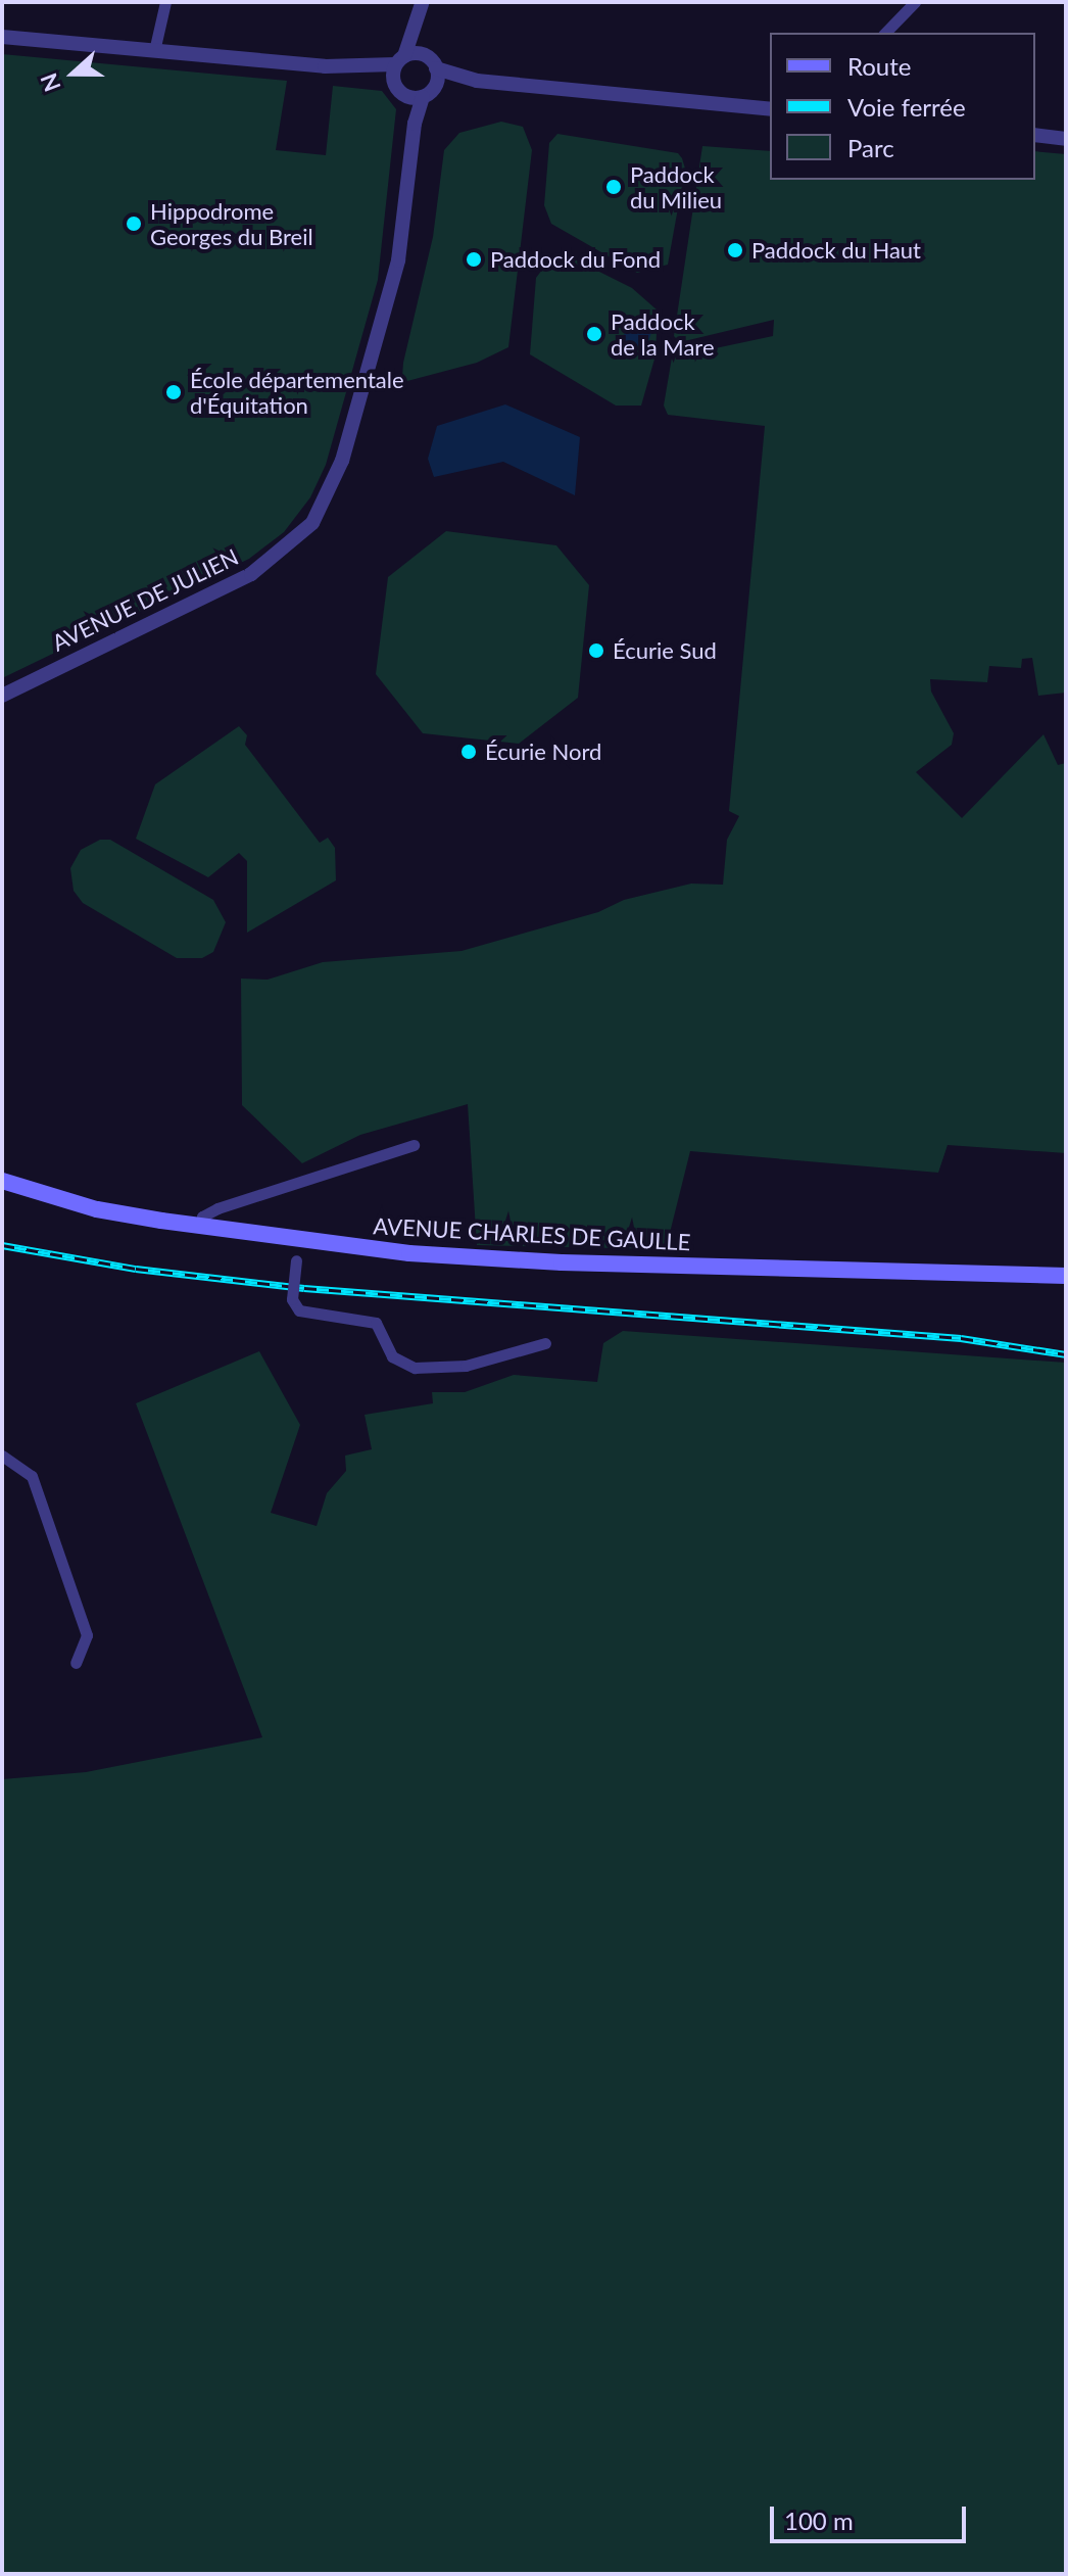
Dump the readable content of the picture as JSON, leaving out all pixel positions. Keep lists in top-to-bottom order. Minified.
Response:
{"streets":{"main road":["AVENUE CHARLES DE GAULLE"],"street":["AVENUE DE JULIEN"]},"places":["Paddock du Milieu","Hippodrome Georges du Breil","Paddock du Haut","Paddock du Fond","Paddock de la Mare","École départementale d'Équitation","Écurie Sud","Écurie Nord"],"legend":["Route","Voie ferrée","Parc"],"scale_bar":"100 m","north":"left"}
